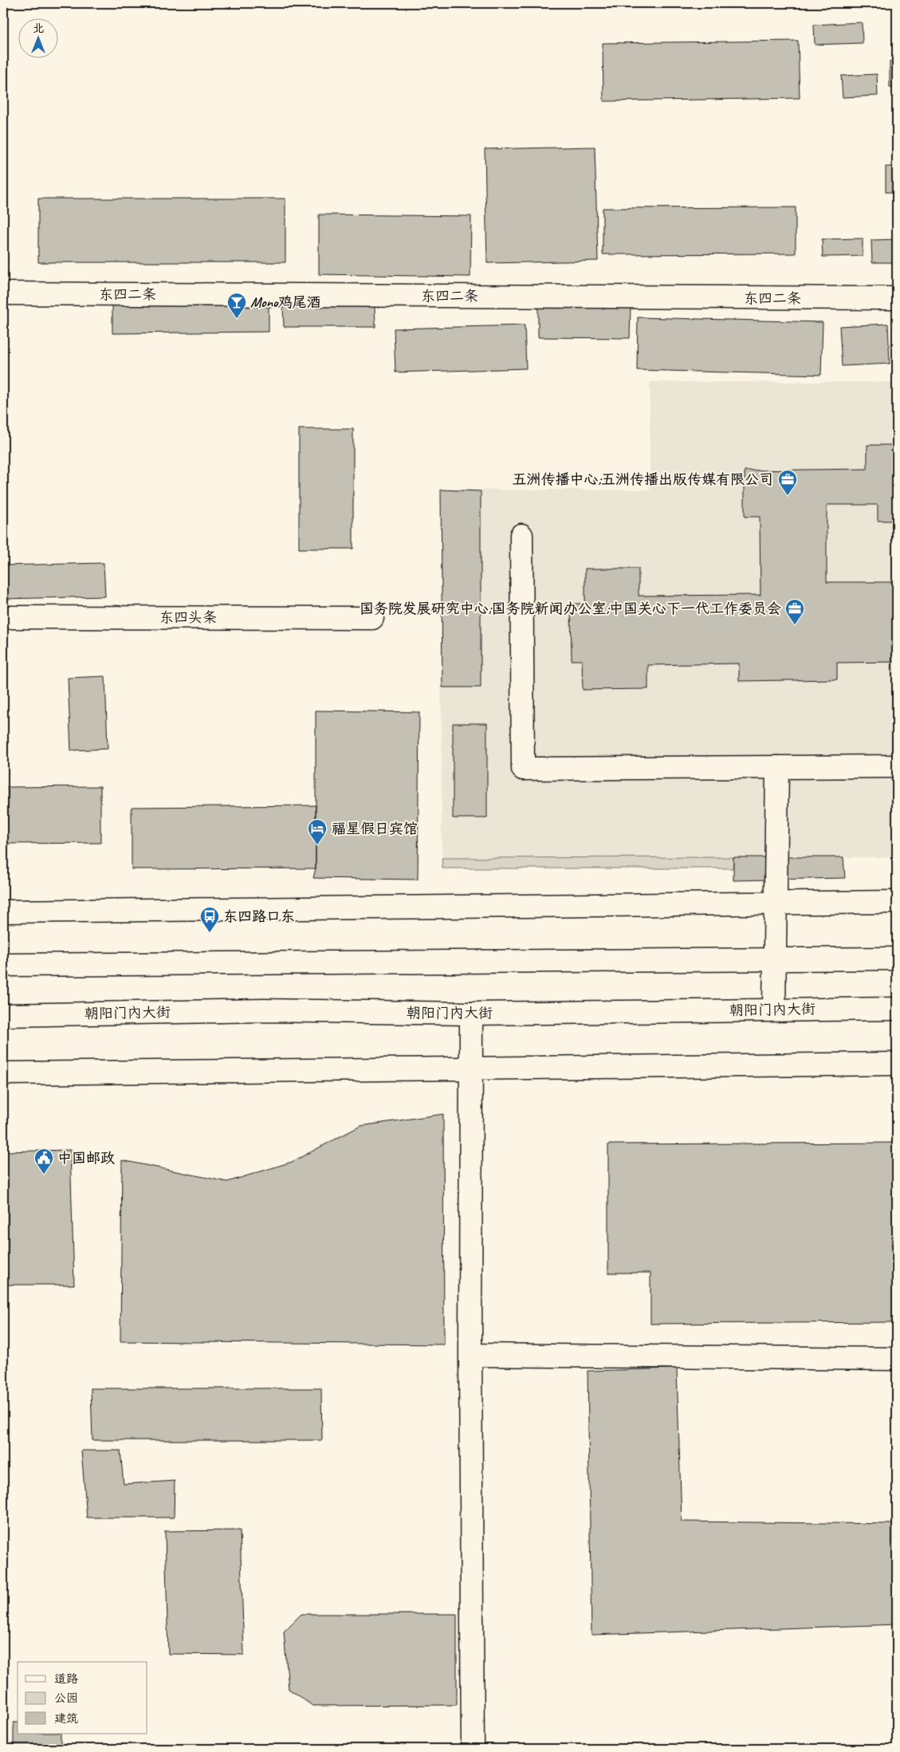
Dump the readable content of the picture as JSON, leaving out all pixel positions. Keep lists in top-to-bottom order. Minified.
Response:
{"streets":{"street":["东四二条","东四头条","朝阳门内大街"]},"places":{"bar":["Mono鸡尾酒"],"office":["五洲传播中心;五洲传播出版传媒有限公司","国务院发展研究中心;国务院新闻办公室;中国关心下一代工作委员会"],"hotel":["福星假日宾馆"],"bus stop":["东四路口东"],"public building":["中国邮政"]},"legend":["道路","公园","建筑"],"north":"top"}
